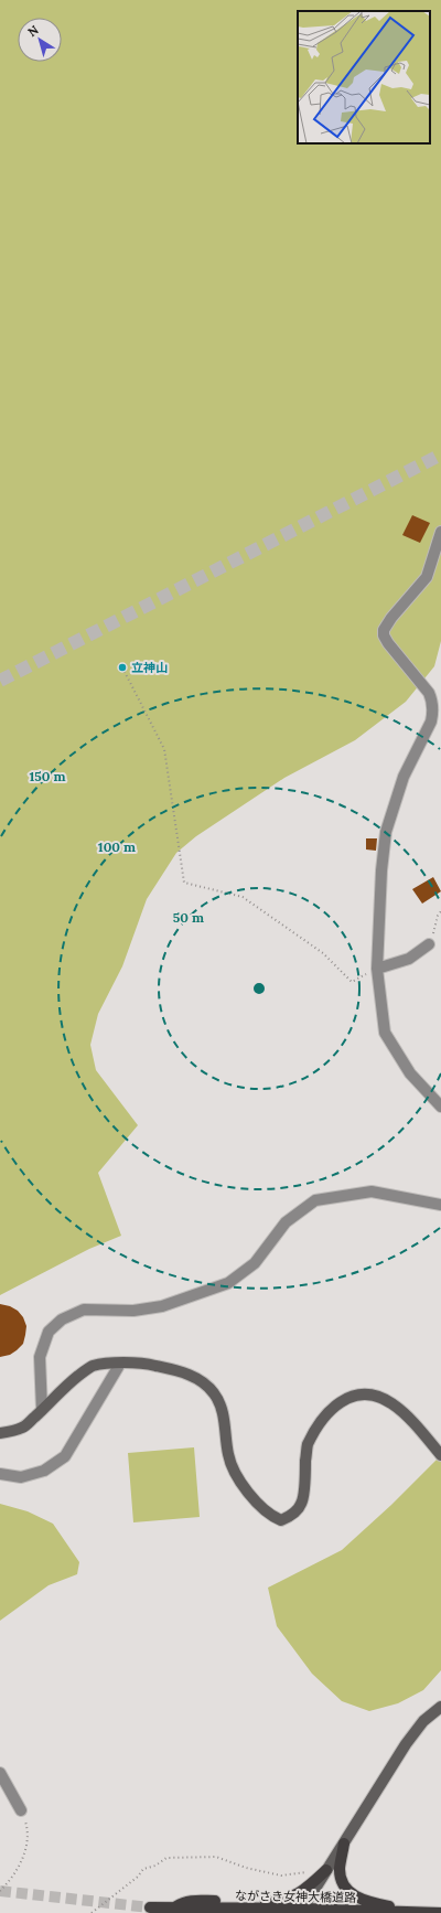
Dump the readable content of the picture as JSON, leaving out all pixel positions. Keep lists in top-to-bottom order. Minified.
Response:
{"streets":{"main road":["ながさき女神大橋道路"]},"places":["立神山"],"north":"top left","rings":["150 m","100 m","50 m"]}
